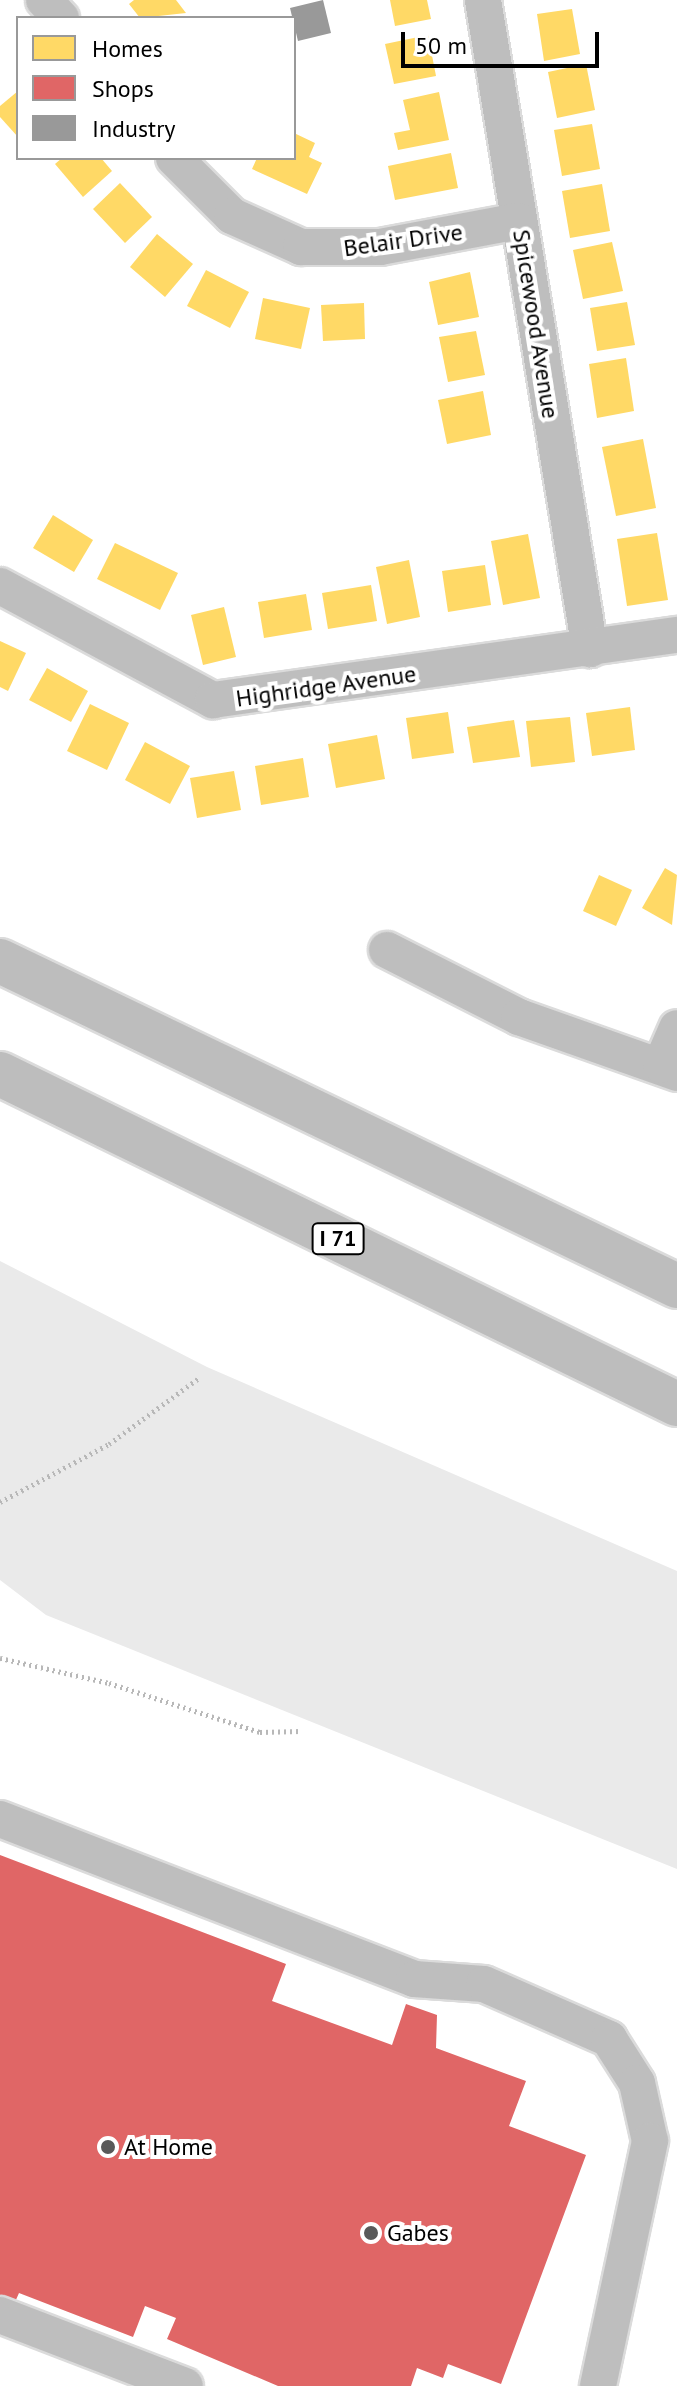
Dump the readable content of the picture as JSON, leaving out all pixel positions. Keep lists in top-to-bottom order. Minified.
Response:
{"streets":{"highway":["I 71"],"street":["Belair Drive","Spicewood Avenue","Highridge Avenue"]},"crossings":[["Belair Drive","Spicewood Avenue"],["Spicewood Avenue","Highridge Avenue"]],"places":["At Home","Gabes"],"legend":["Homes","Shops","Industry"],"scale_bar":"50 m"}
